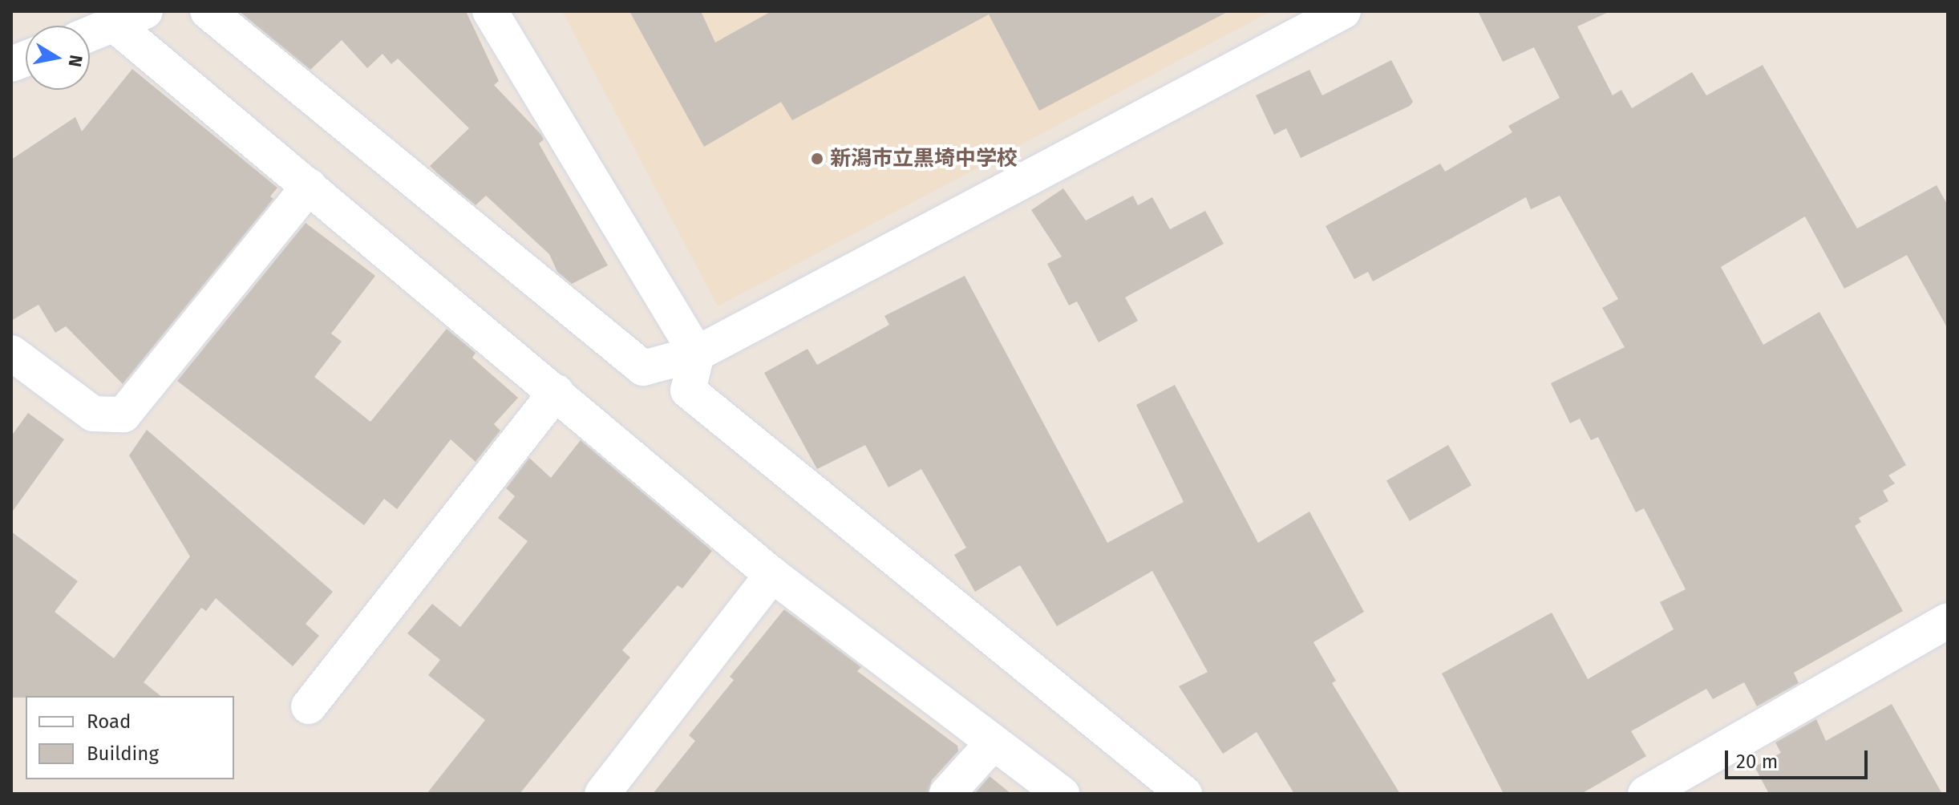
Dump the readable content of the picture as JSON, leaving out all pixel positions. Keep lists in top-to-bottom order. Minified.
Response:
{"places":["新潟市立黒埼中学校"],"legend":["Road","Building"],"scale_bar":"20 m","north":"right"}
